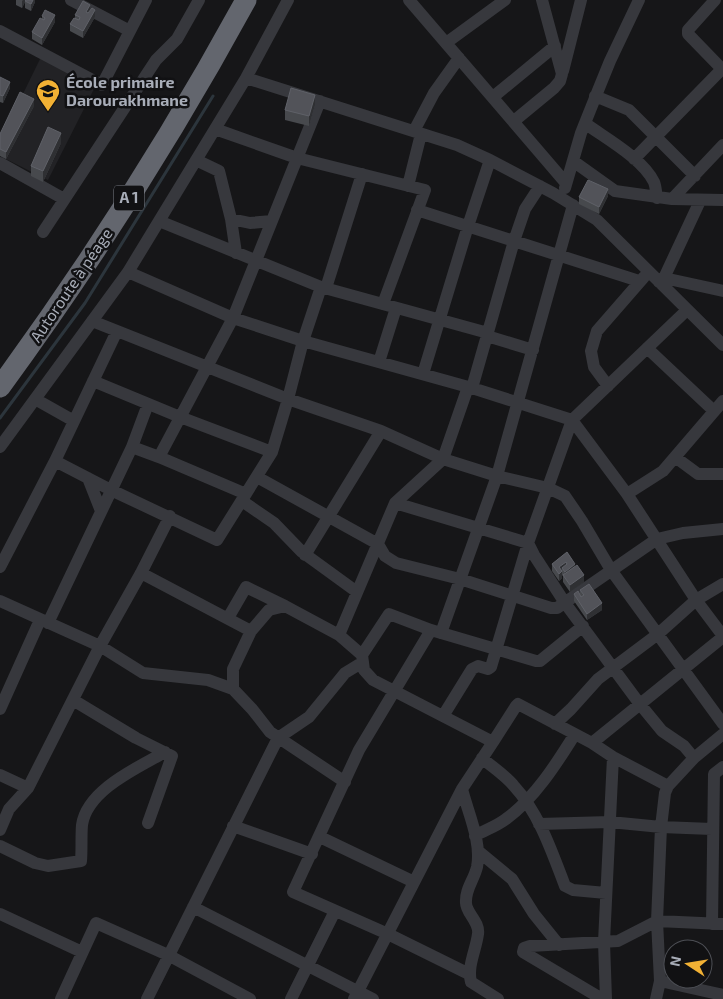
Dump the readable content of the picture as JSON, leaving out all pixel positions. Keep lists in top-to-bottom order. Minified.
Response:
{"streets":{"highway":["A 1","Autoroute à péage"]},"places":{"school or university":["École primaire Darourakhmane"]},"north":"left"}
